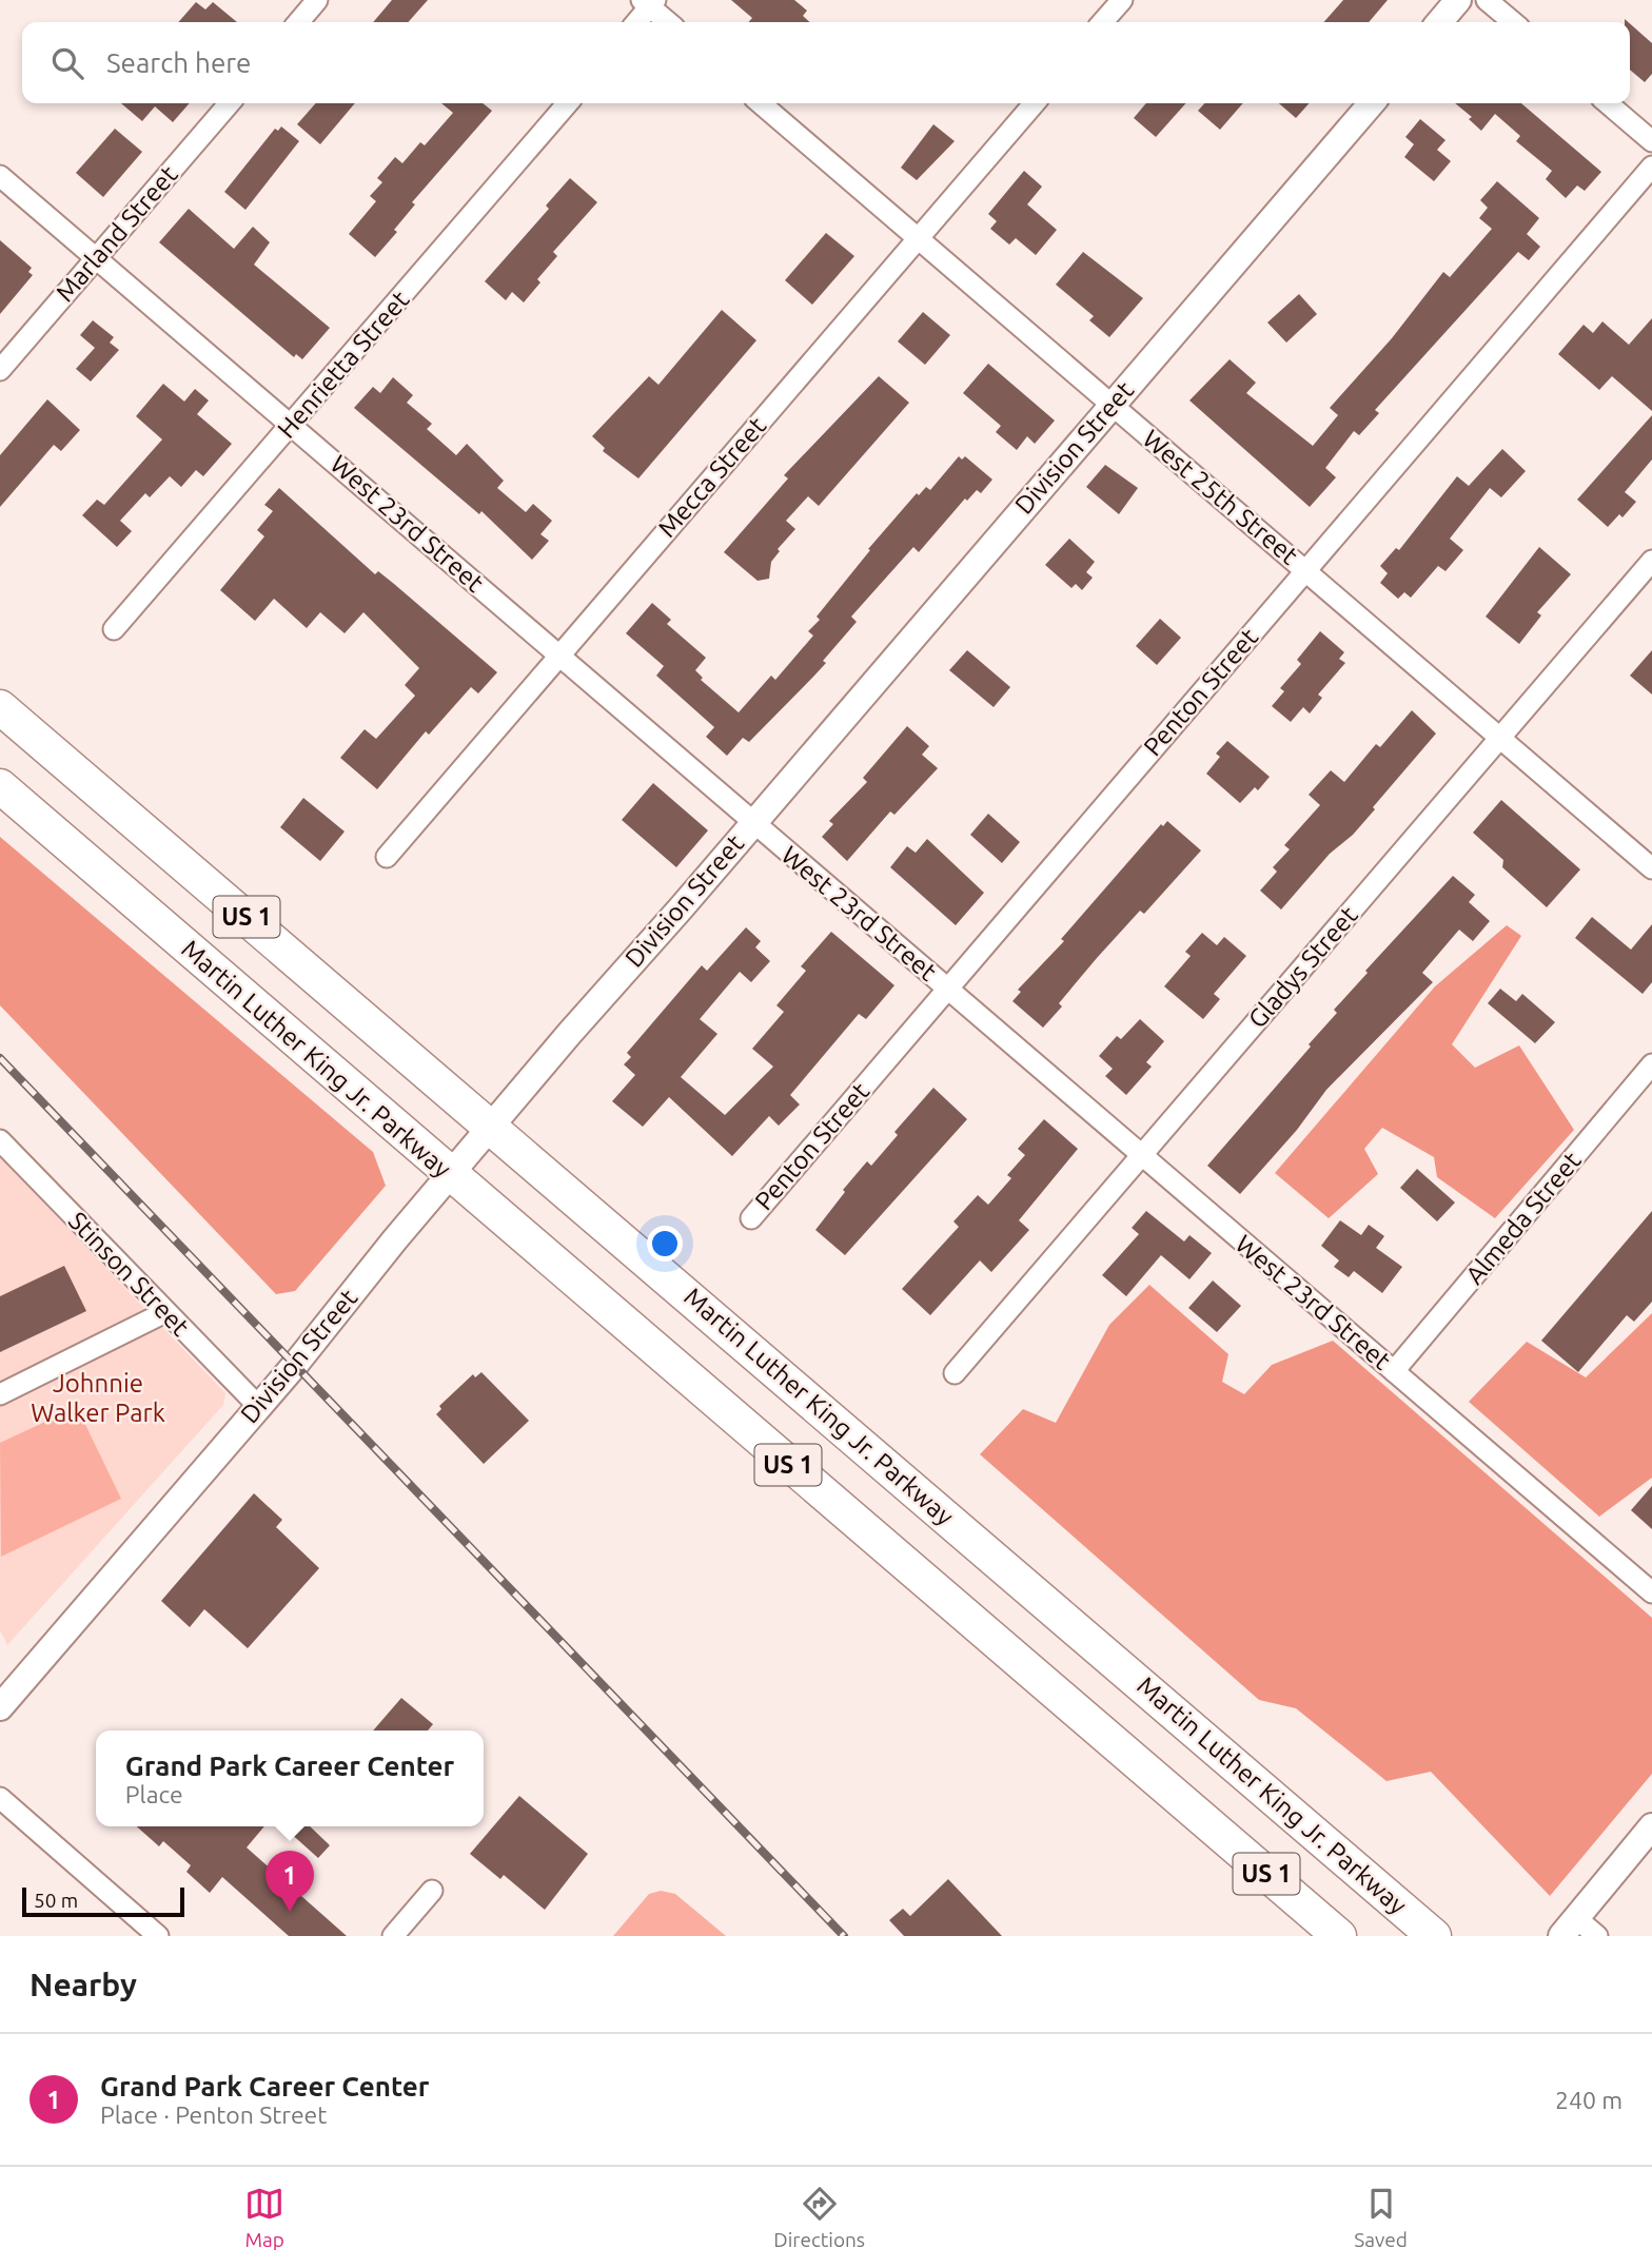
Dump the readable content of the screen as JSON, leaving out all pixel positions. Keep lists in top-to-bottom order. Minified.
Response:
{"streets":{"highway":["US 1","Martin Luther King Jr. Parkway"],"street":["Marland Street","Henrietta Street","Division Street","Mecca Street","West 25th Street","West 23rd Street","Penton Street","Gladys Street","Almeda Street","Stinson Street"]},"crossings":[["Marland Street","West 23rd Street"],["Henrietta Street","West 23rd Street"],["Division Street","West 25th Street"],["Division Street","West 23rd Street"],["Division Street","Martin Luther King Jr. Parkway"],["Division Street","Stinson Street"],["Mecca Street","West 25th Street"],["Mecca Street","West 23rd Street"],["West 25th Street","Penton Street"],["West 25th Street","Gladys Street"],["West 23rd Street","Penton Street"],["West 23rd Street","Gladys Street"],["West 23rd Street","Almeda Street"]],"parks":["Johnnie Walker Park"],"scale_bar":"50 m","page":{"search":"Search here","popup":["Grand Park Career Center","Place"],"pins":"1","scale":"50 m","heading":"Nearby","list":[{"mark":"1","name":"Grand Park Career Center","note":"Place · Penton Street","value":"240 m"}],"nav":["Map","Directions","Saved"]}}
